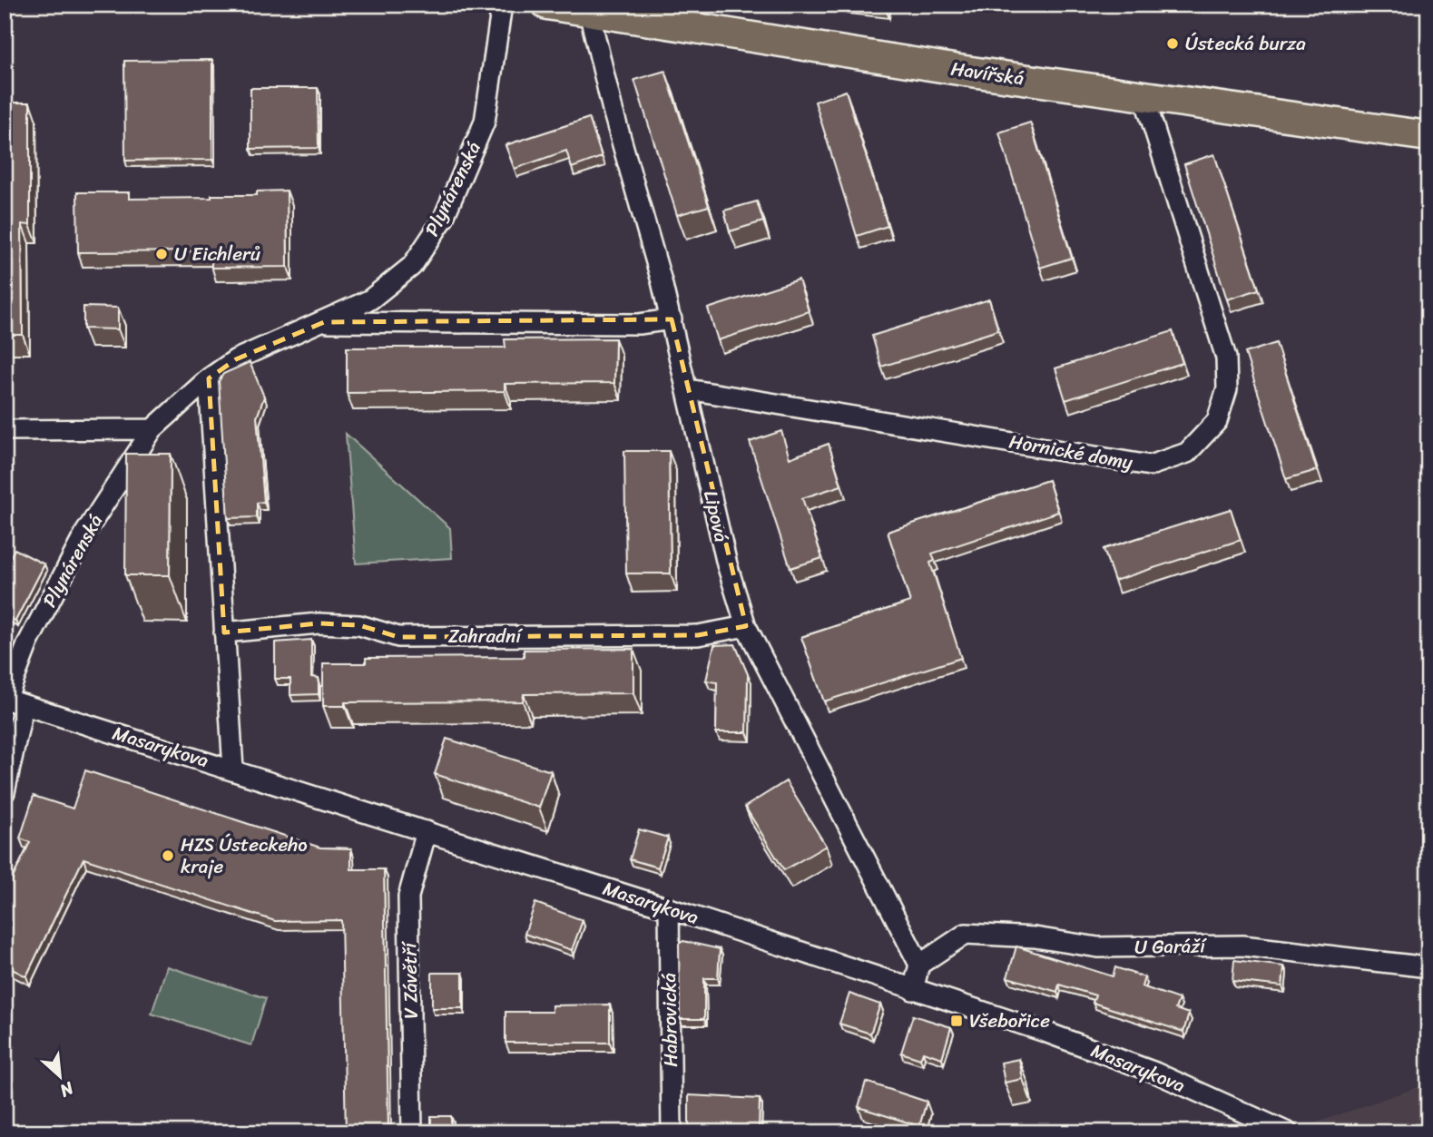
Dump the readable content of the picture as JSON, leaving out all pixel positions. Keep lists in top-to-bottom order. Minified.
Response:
{"streets":{"main road":["Havířská"],"street":["Plynárenská","Hornické domy","Lipová","Zahradní","Masarykova","U Garáží","V Závětří","Habrovická"]},"crossings":[["Havířská","Hornické domy"],["Havířská","Lipová"],["Plynárenská","Lipová"],["Plynárenská","Masarykova"],["Hornické domy","Lipová"],["Lipová","Zahradní"],["Lipová","U Garáží"],["Masarykova","V Závětří"],["Masarykova","Habrovická"]],"places":{"other":["Ústecká burza","U Eichlerů","HZS Ústeckeho kraje"],"transit":["Všebořice"]},"north":"bottom right"}
